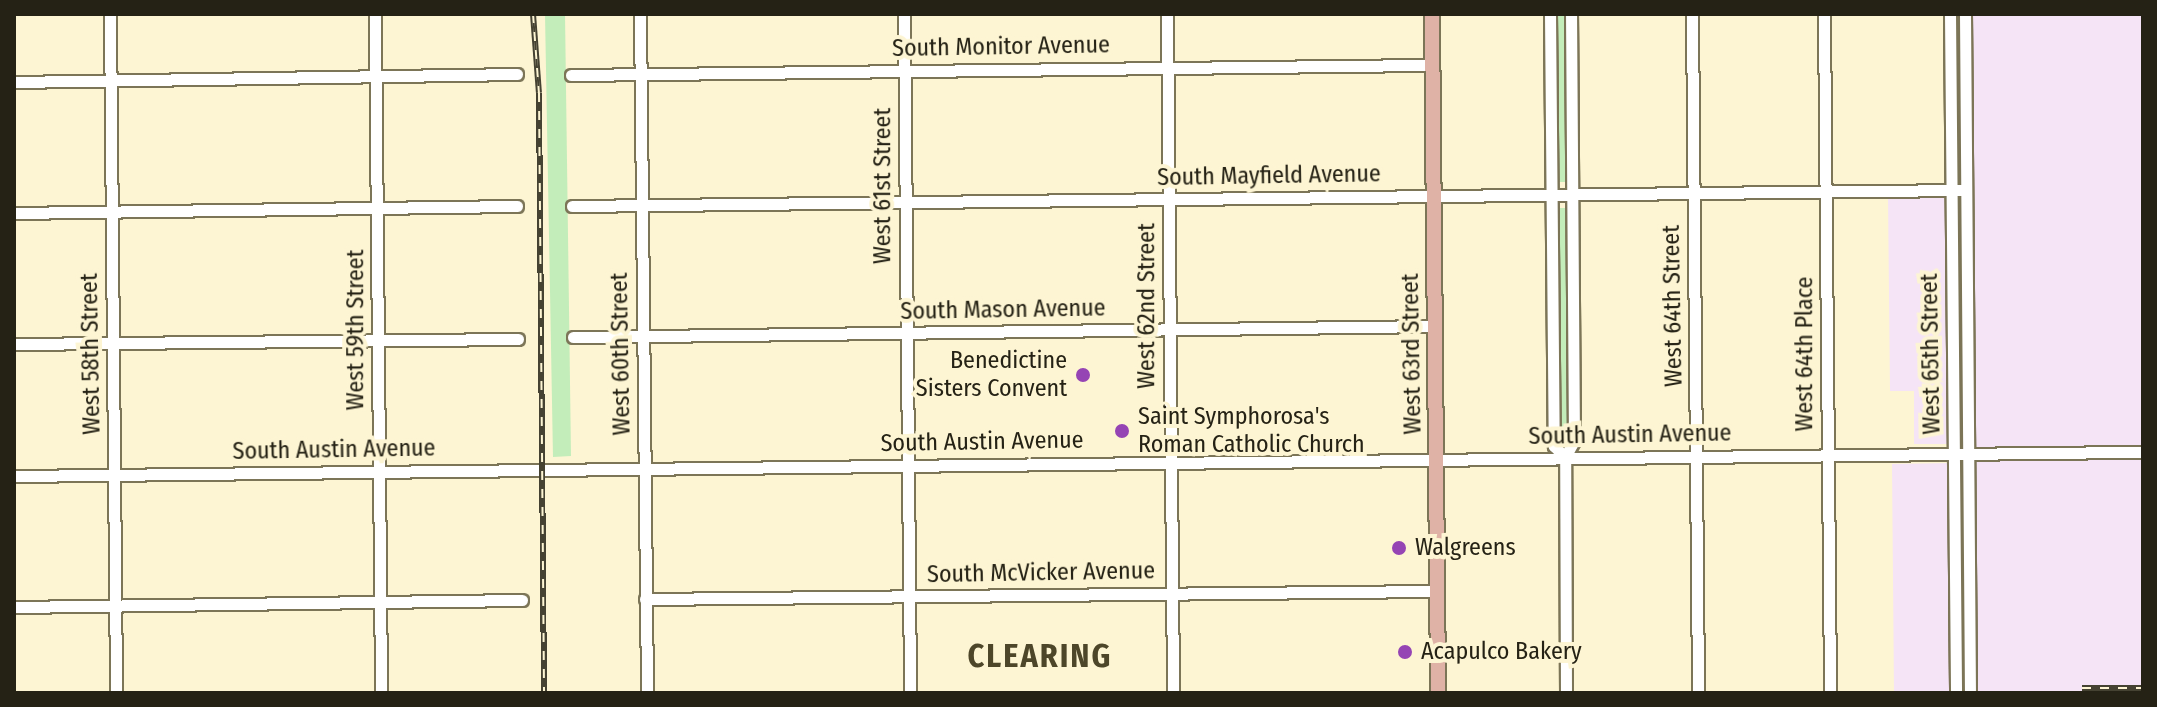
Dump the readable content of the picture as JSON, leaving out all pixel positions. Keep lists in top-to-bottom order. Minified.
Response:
{"streets":{"main road":["West 63rd Street"],"street":["South Monitor Avenue","South Mayfield Avenue","West 61st Street","West 62nd Street","West 64th Street","South Mason Avenue","West 59th Street","West 58th Street","West 60th Street","West 64th Place","West 65th Street","South Austin Avenue","South McVicker Avenue"]},"crossings":[["South Monitor Avenue","West 61st Street"],["South Monitor Avenue","West 62nd Street"],["South Monitor Avenue","West 60th Street"],["South Monitor Avenue","West 63rd Street"],["South Mayfield Avenue","West 61st Street"],["South Mayfield Avenue","West 62nd Street"],["South Mayfield Avenue","West 64th Street"],["South Mayfield Avenue","West 60th Street"],["South Mayfield Avenue","West 63rd Street"],["South Mayfield Avenue","West 64th Place"],["South Mayfield Avenue","West 65th Street"],["West 61st Street","South Mason Avenue"],["West 61st Street","South Austin Avenue"],["West 61st Street","South McVicker Avenue"],["West 62nd Street","South Mason Avenue"],["West 62nd Street","South Austin Avenue"],["West 62nd Street","South McVicker Avenue"],["West 64th Street","South Austin Avenue"],["South Mason Avenue","West 60th Street"],["South Mason Avenue","West 63rd Street"],["West 59th Street","South Austin Avenue"],["West 58th Street","South Austin Avenue"],["West 60th Street","South Austin Avenue"],["West 60th Street","South McVicker Avenue"],["West 63rd Street","South Austin Avenue"],["West 63rd Street","South McVicker Avenue"],["West 64th Place","South Austin Avenue"],["West 65th Street","South Austin Avenue"]],"districts":["CLEARING"],"places":["Benedictine Sisters Convent","Saint Symphorosa's Roman Catholic Church","Walgreens","Acapulco Bakery"]}
